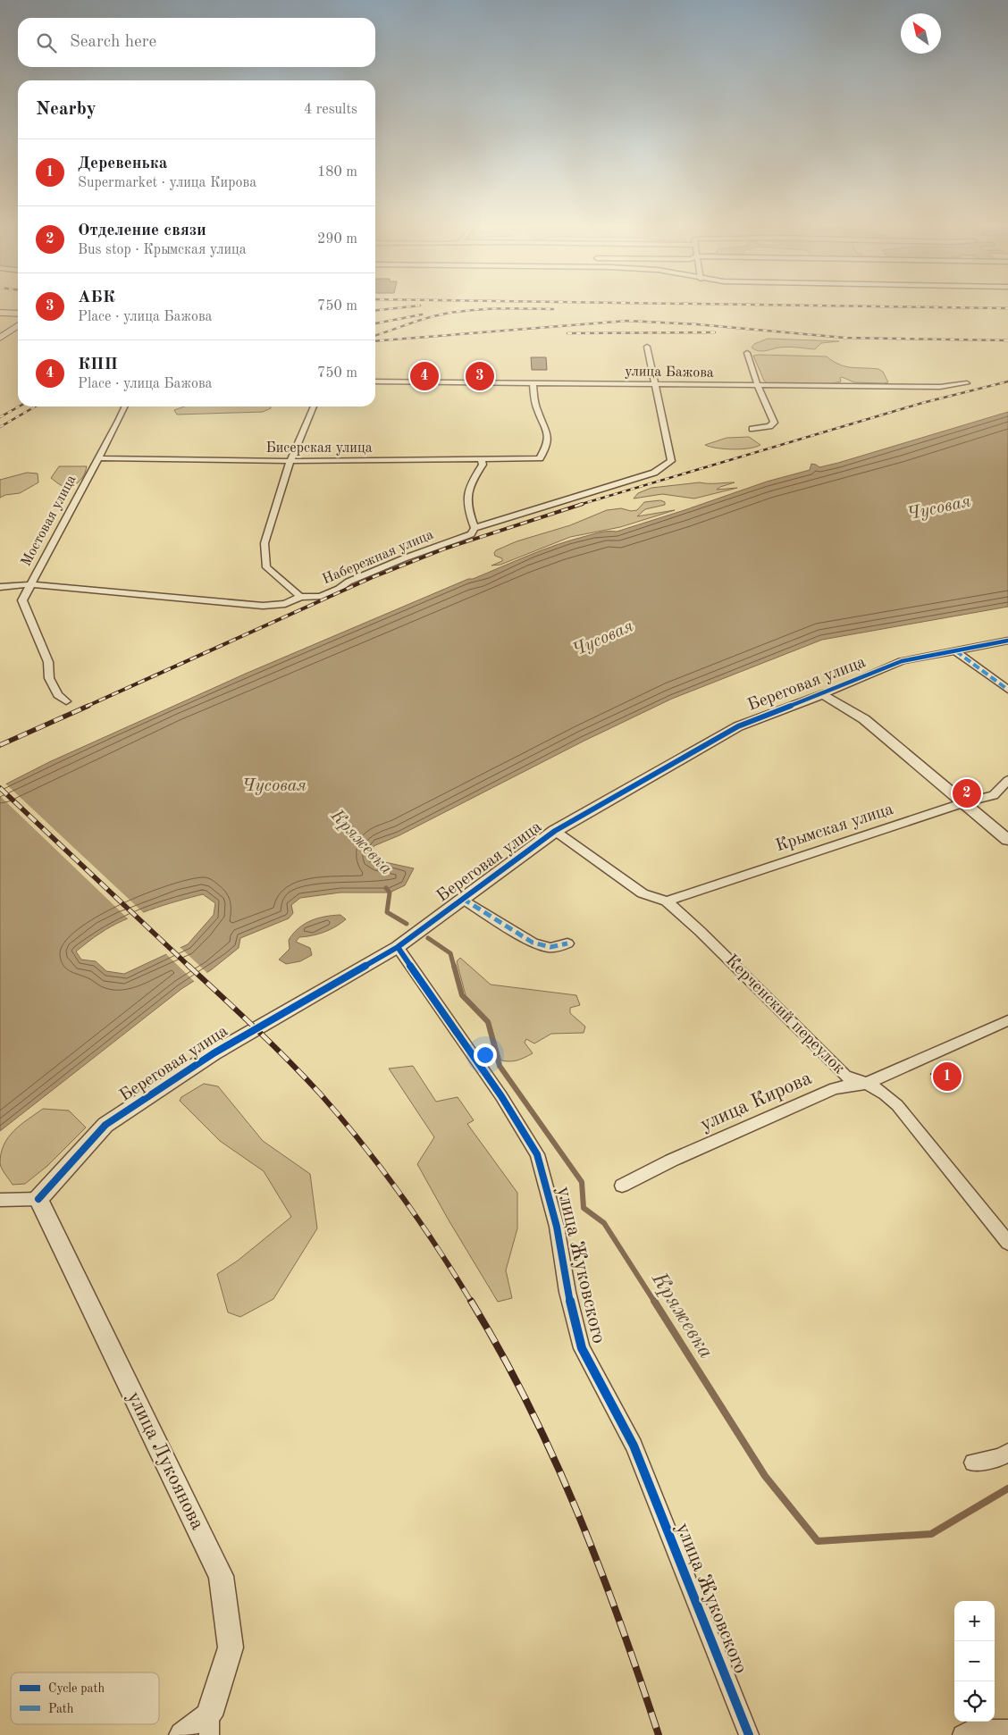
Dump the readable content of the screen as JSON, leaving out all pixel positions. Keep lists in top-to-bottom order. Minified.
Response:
{"streets":{"street":["улица Бажова","Бисерская улица","Мостовая улица","Набережная улица","Береговая улица","Крымская улица","Керченский переулок","улица Кирова","улица Жуковского","улица Лукоянова"]},"crossings":[["улица Бажова","Бисерская улица"],["улица Бажова","Набережная улица"],["Бисерская улица","Мостовая улица"],["Мостовая улица","Набережная улица"],["Береговая улица","Керченский переулок"],["Береговая улица","улица Жуковского"],["Береговая улица","улица Лукоянова"],["Крымская улица","Керченский переулок"],["Керченский переулок","улица Кирова"]],"water":["Чусовая","Кряжевка"],"legend":["Cycle path","Path"],"north":"top left","page":{"search":"Search here","heading":["Nearby","4 results"],"list":[{"mark":"1","name":"Деревенька","note":"Supermarket · улица Кирова","value":"180 m"},{"mark":"2","name":"Отделение связи","note":"Bus stop · Крымская улица","value":"290 m"},{"mark":"3","name":"АБК","note":"Place · улица Бажова","value":"750 m"},{"mark":"4","name":"КПП","note":"Place · улица Бажова","value":"750 m"}],"pins":["3","4","2","1"],"map_buttons":["+","−"]}}
